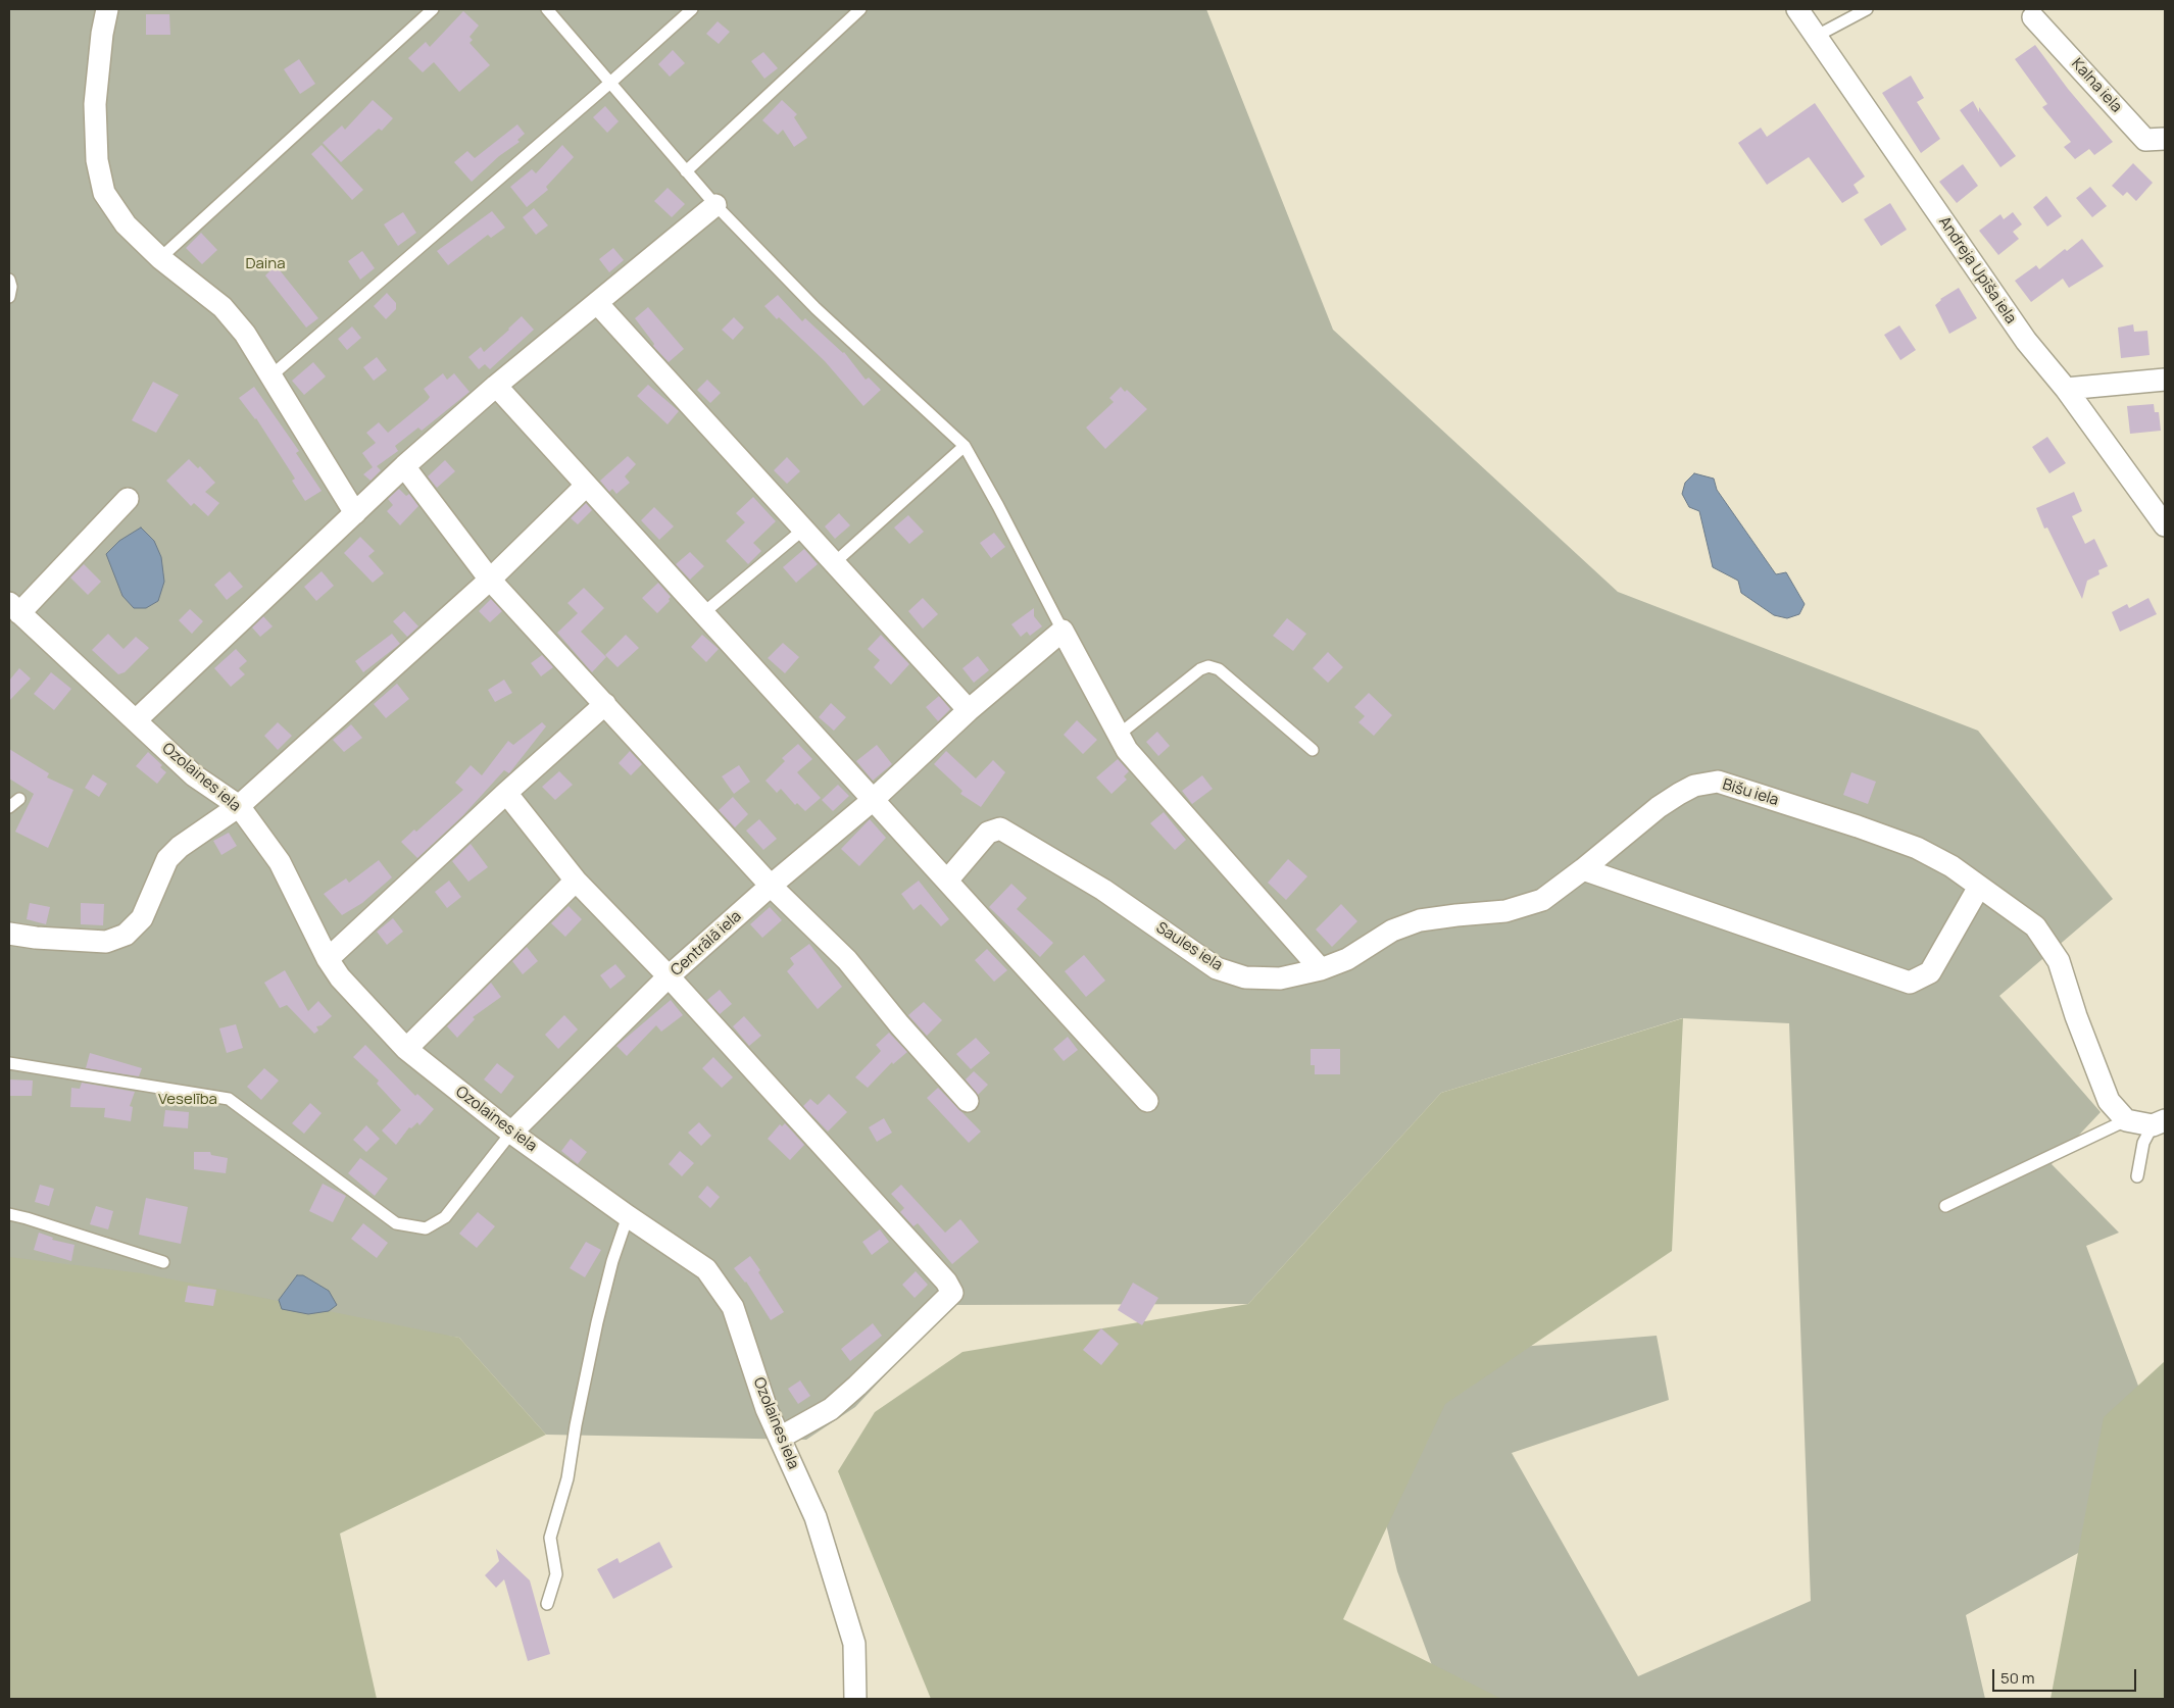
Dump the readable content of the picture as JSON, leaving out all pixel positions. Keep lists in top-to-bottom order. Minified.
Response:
{"streets":{"street":["Kalna iela","Andreja Upīša iela","Ozolaines iela","Bišu iela","Centrālā iela","Saules iela"]},"crossings":[["Ozolaines iela","Centrālā iela"],["Bišu iela","Saules iela"]],"parks":["Daina","Veselība"],"scale_bar":"50 m"}
